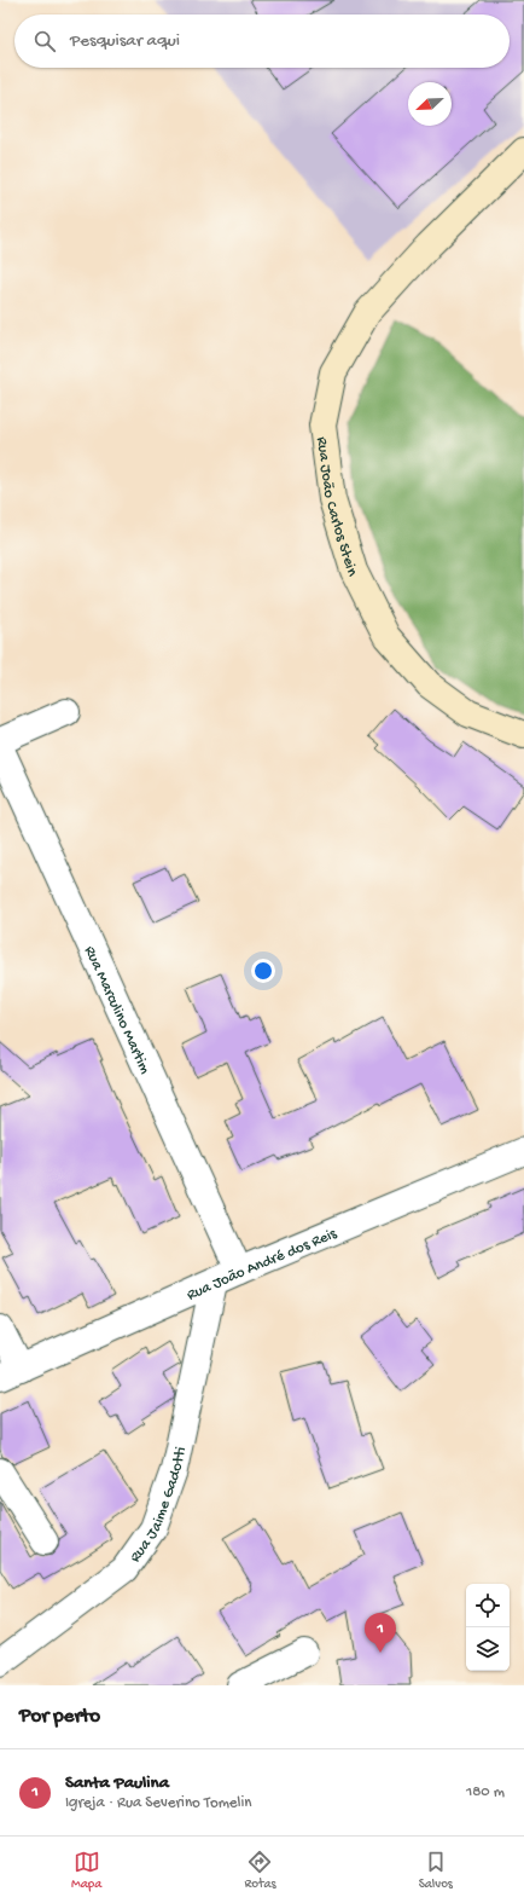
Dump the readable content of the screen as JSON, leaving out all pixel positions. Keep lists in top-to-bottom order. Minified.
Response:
{"streets":{"street":["Rua João Carlos Stein","Rua Marculino Martim","Rua João André dos Reis","Rua Jaime Gadotti"]},"crossings":[["Rua Marculino Martim","Rua João André dos Reis"],["Rua João André dos Reis","Rua Jaime Gadotti"]],"north":"bottom left","page":{"search":"Pesquisar aqui","pins":"1","heading":"Por perto","list":[{"mark":"1","name":"Santa Paulina","note":"Igreja · Rua Severino Tomelin","value":"180 m"}],"nav":["Mapa","Rotas","Salvos"]}}
